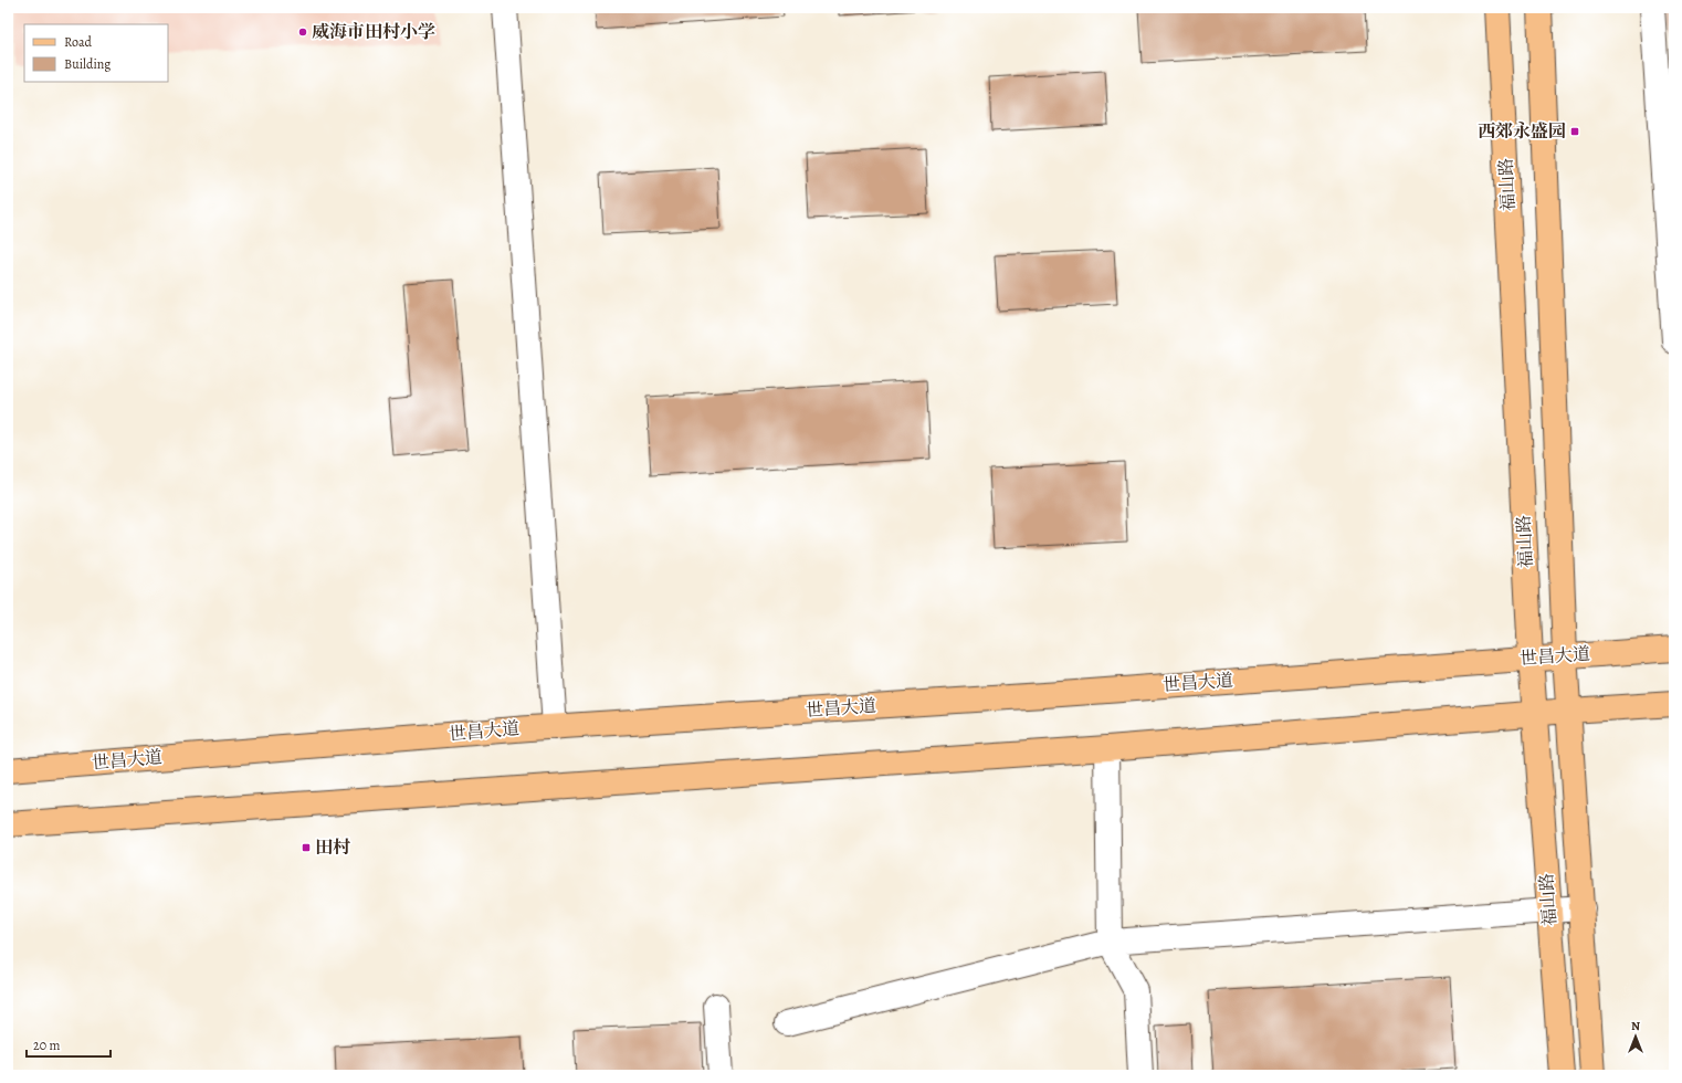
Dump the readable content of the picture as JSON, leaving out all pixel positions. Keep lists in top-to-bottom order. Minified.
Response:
{"streets":{"main road":["福山路","世昌大道"]},"crossings":[["福山路","世昌大道"]],"places":{"other":["威海市田村小学"],"transit":["西郊永盛园","田村"]},"legend":["Road","Building"],"scale_bar":"20 m","north":"top"}
